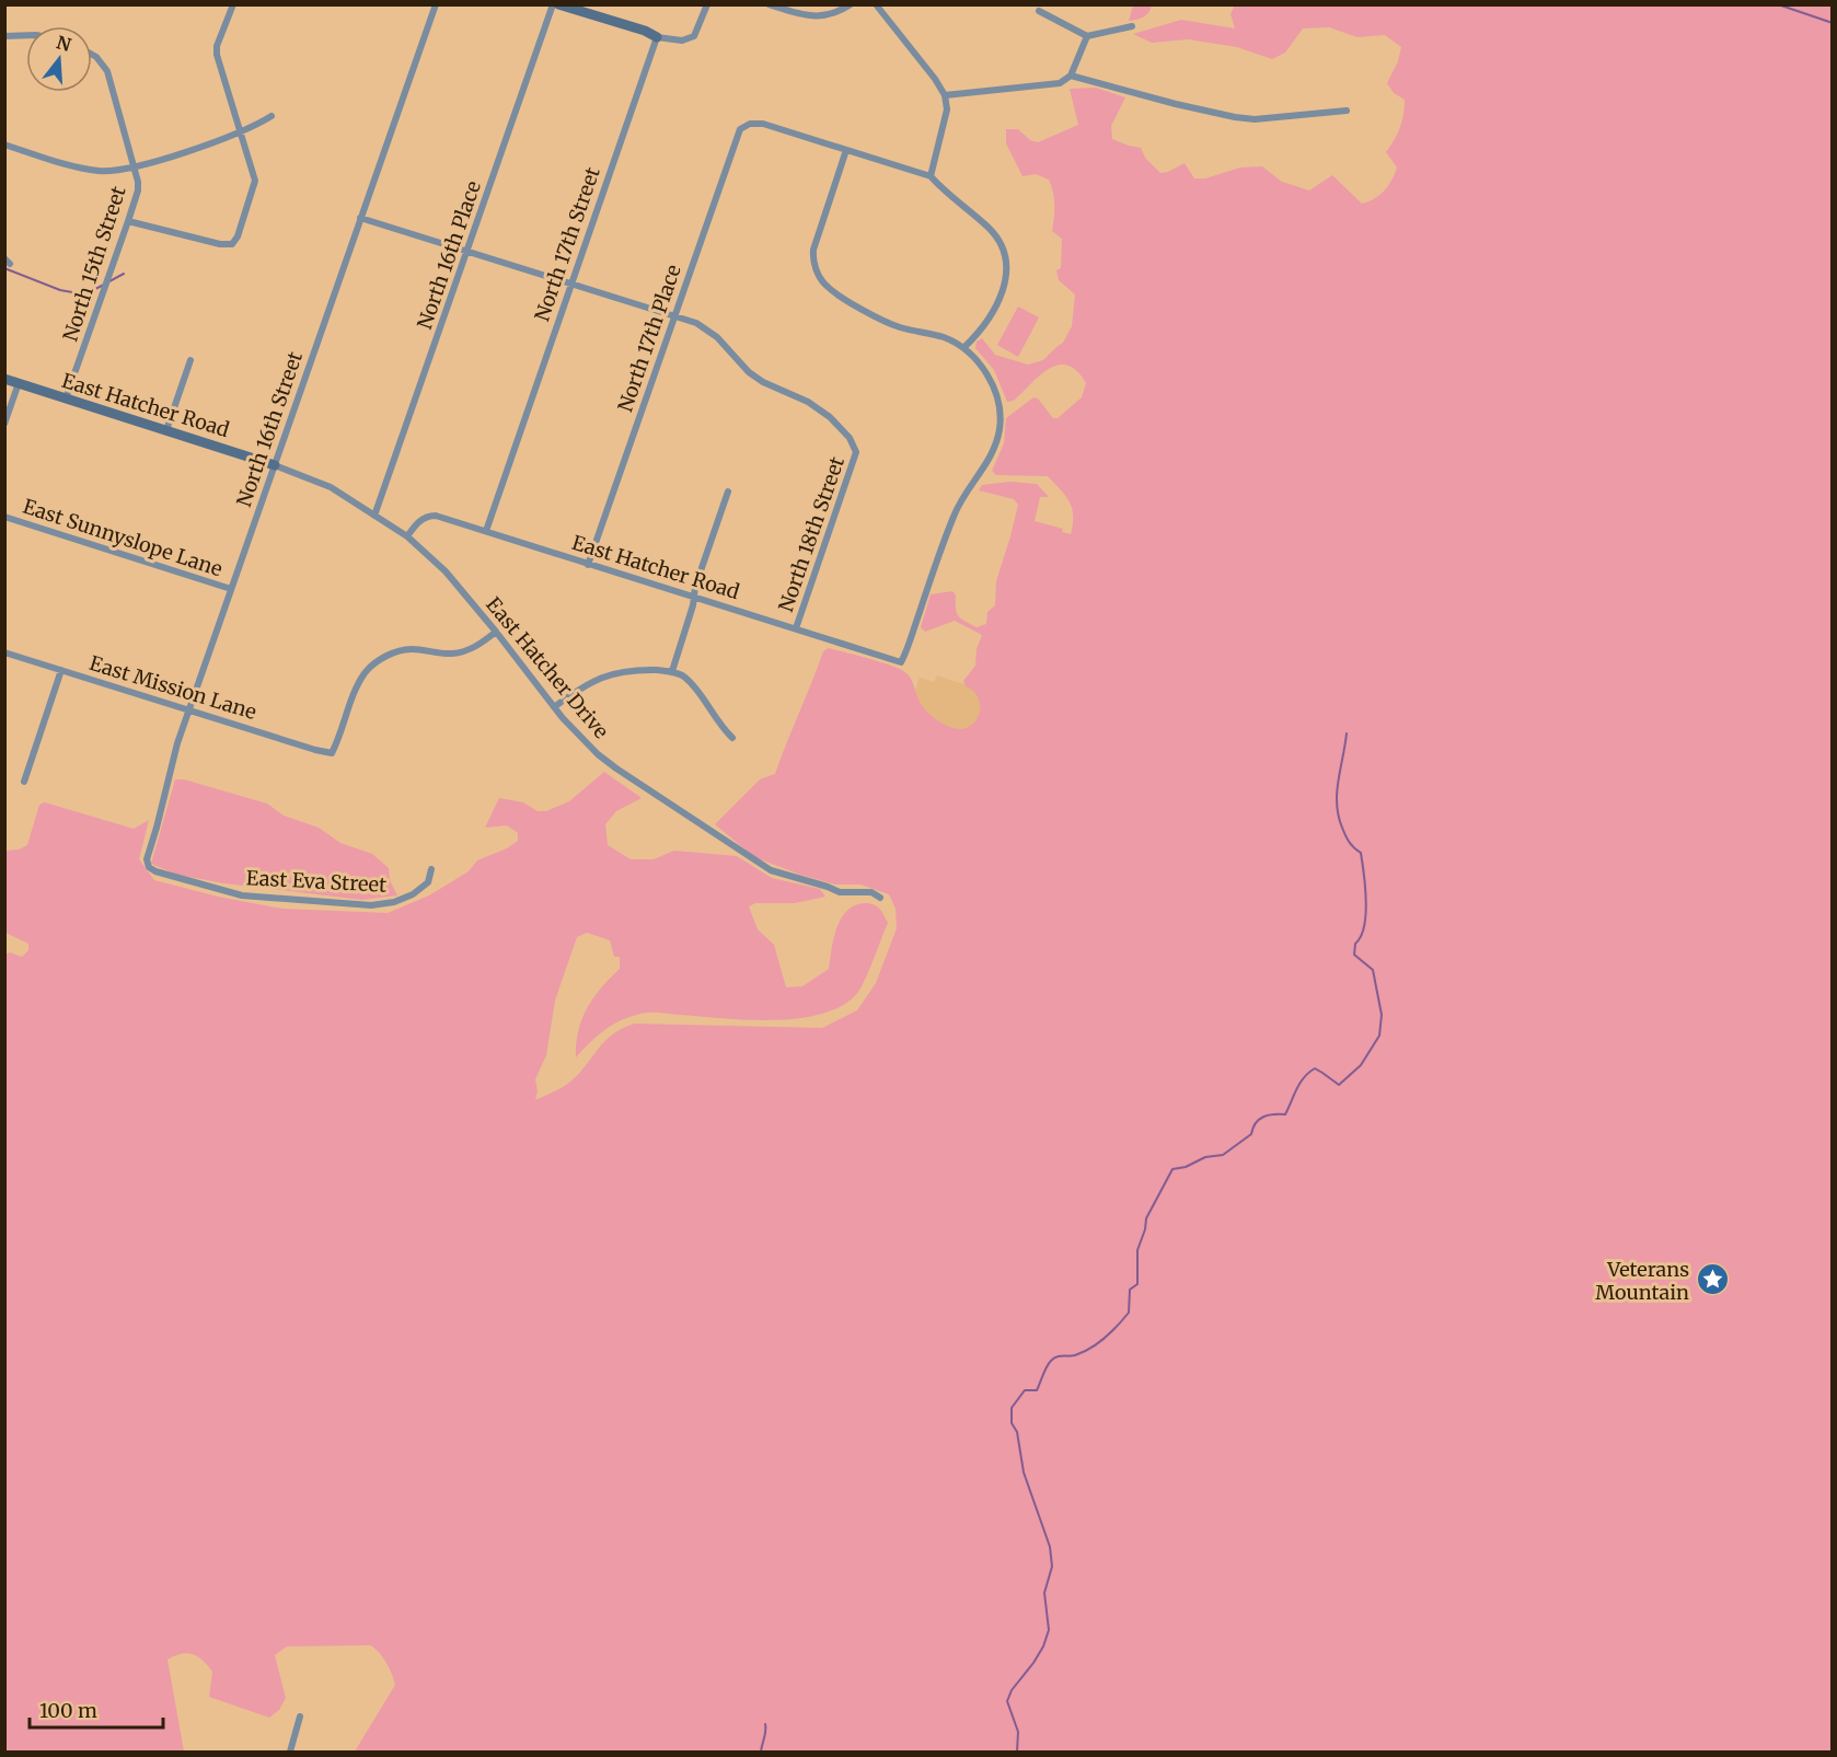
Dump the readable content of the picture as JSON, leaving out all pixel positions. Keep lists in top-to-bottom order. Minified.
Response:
{"streets":{"street":["North 17th Street","North 16th Place","North 15th Street","North 17th Place","East Hatcher Road","North 16th Street","North 18th Street","East Sunnyslope Lane","East Hatcher Drive","East Mission Lane","East Eva Street"]},"crossings":[["North 17th Street","East Hatcher Road"],["North 16th Place","East Hatcher Drive"],["North 15th Street","East Hatcher Road"],["North 17th Place","East Hatcher Road"],["North 17th Place","North 18th Street"],["East Hatcher Road","North 16th Street"],["East Hatcher Road","North 18th Street"],["East Hatcher Road","East Hatcher Drive"],["North 16th Street","East Sunnyslope Lane"],["North 16th Street","East Hatcher Drive"],["North 16th Street","East Mission Lane"],["North 16th Street","East Eva Street"],["East Hatcher Drive","East Mission Lane"]],"places":{"place":["Veterans Mountain"]},"scale_bar":"100 m","north":"top"}
